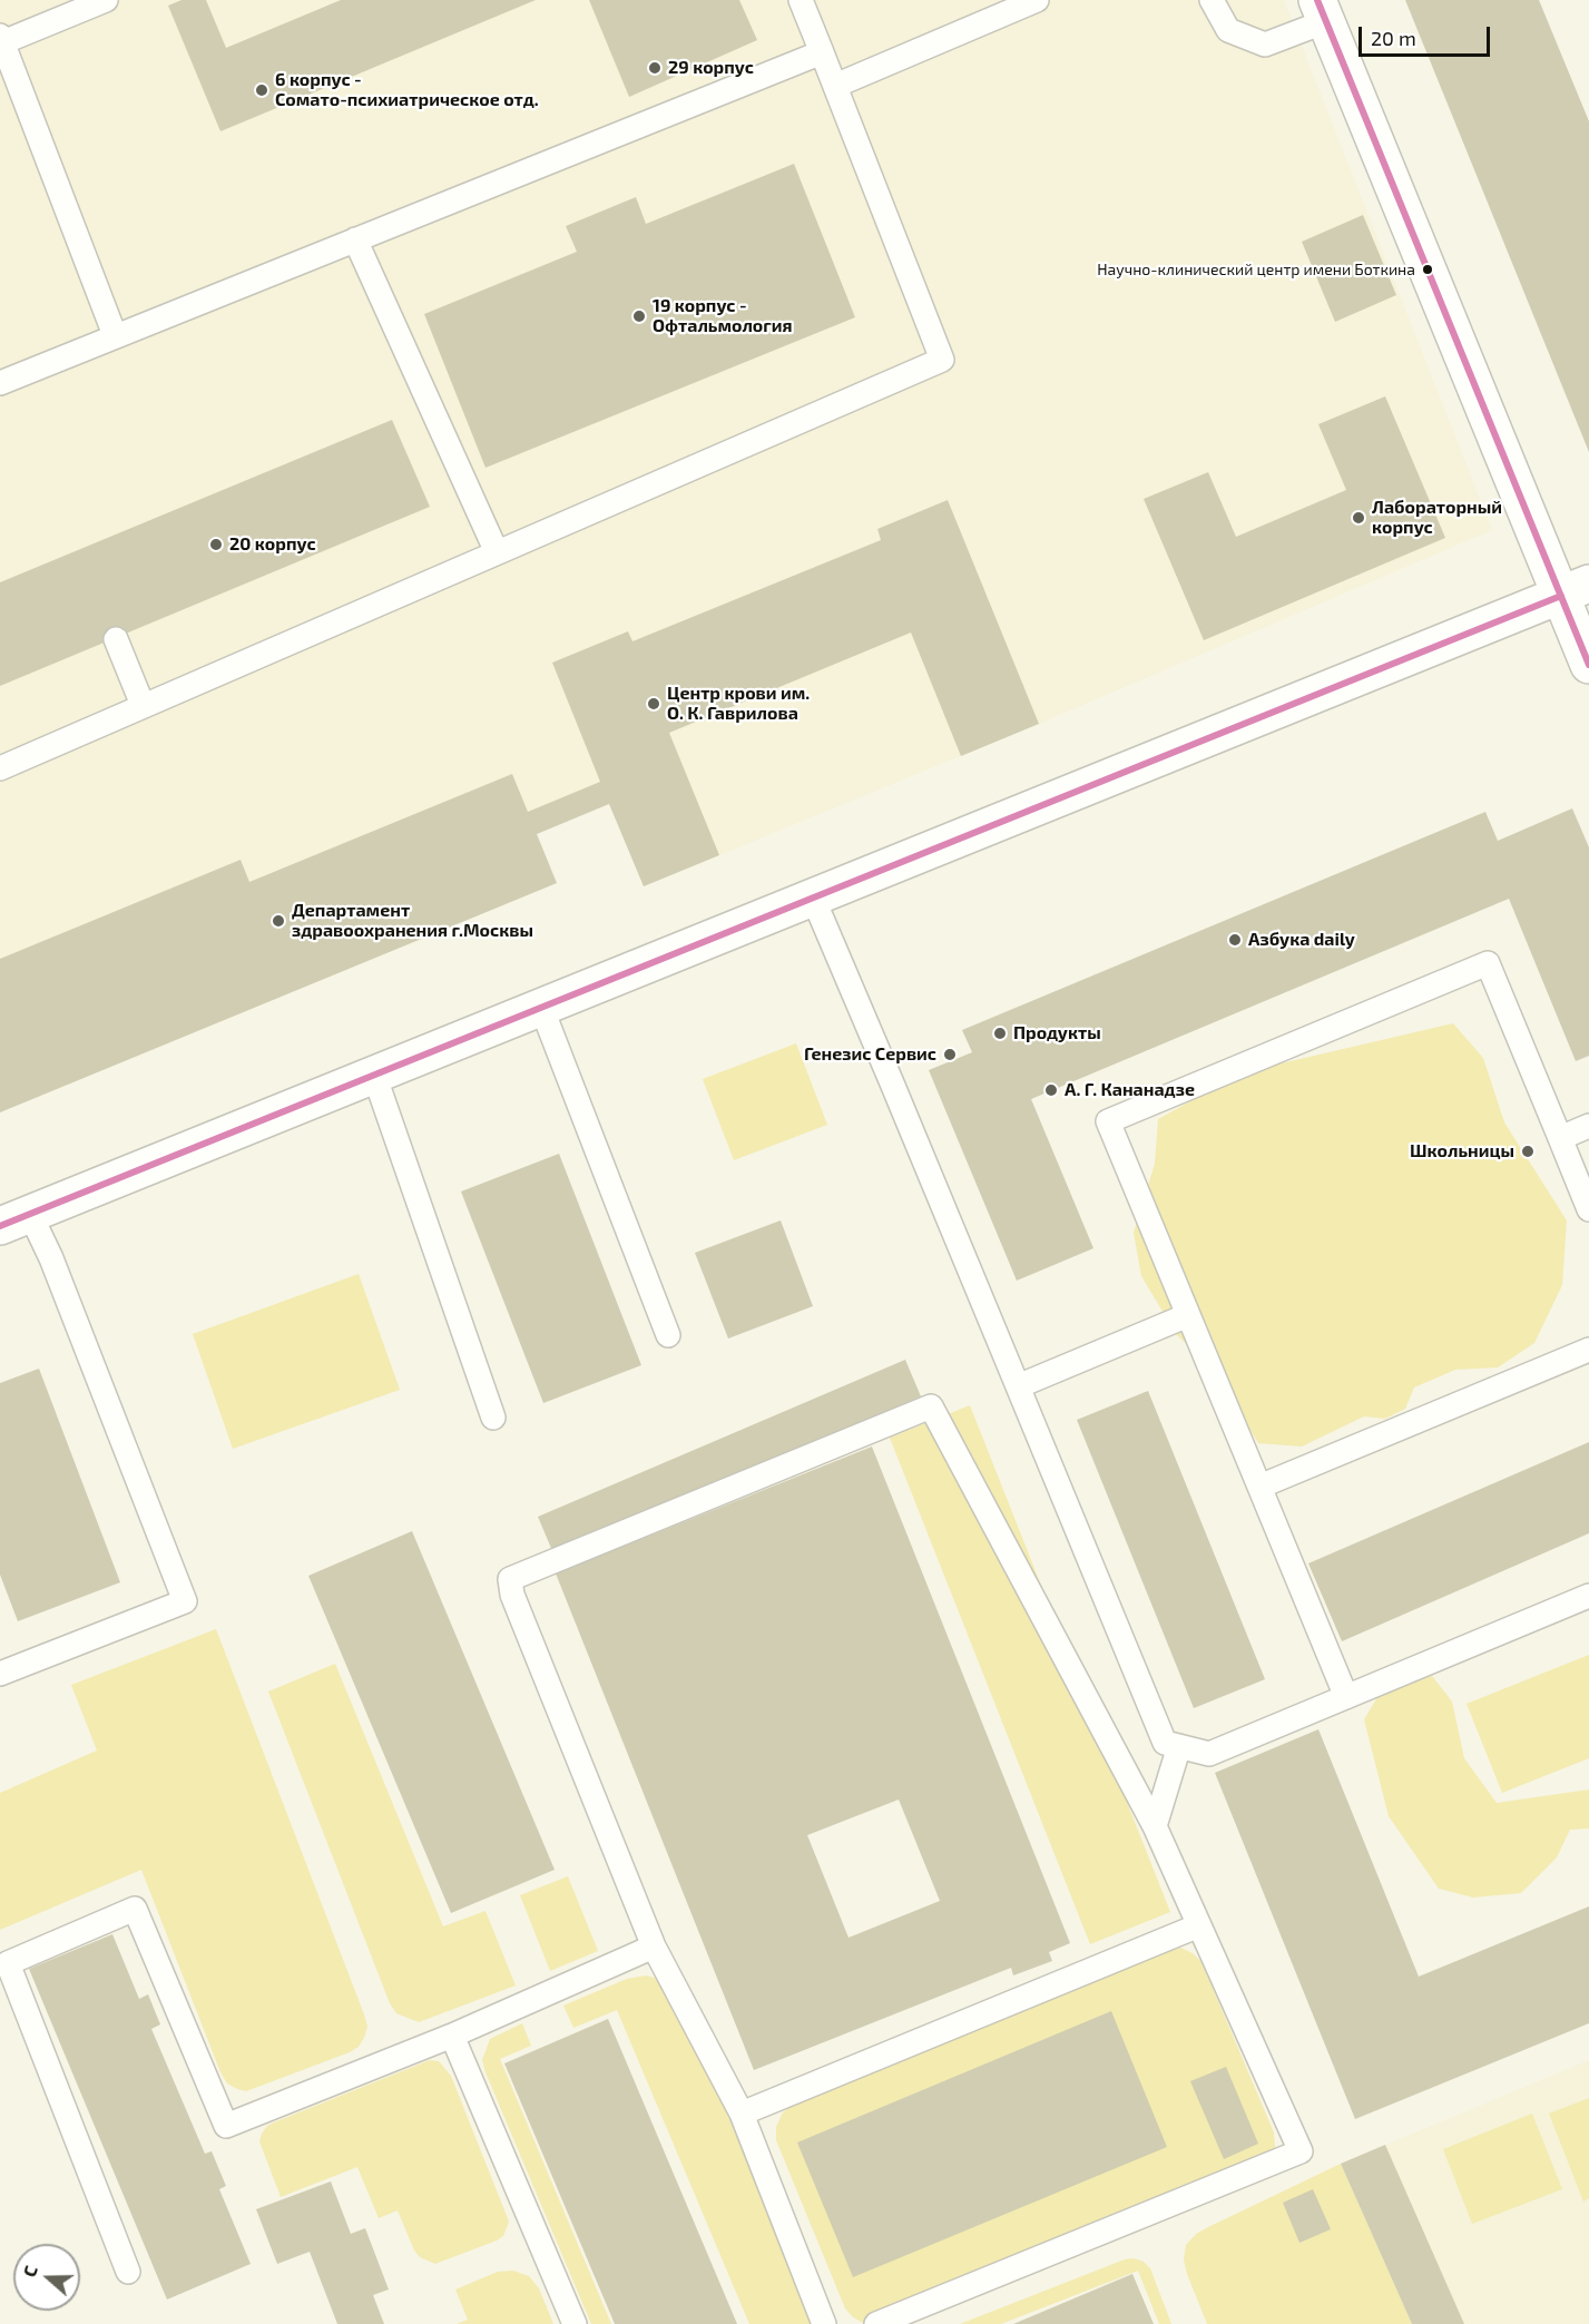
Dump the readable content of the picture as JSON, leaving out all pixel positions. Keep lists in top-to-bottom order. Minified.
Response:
{"places":["29 корпус","6 корпус - Сомато-психиатрическое отд.","Научно-клинический центр имени Боткина","19 корпус - Офтальмология","Лабораторный корпус","20 корпус","Центр крови им. О. К. Гаврилова","Департамент здравоохранения г.Москвы","Азбука daily","Продукты","Генезис Сервис","А. Г. Кананадзе","Школьницы"],"scale_bar":"20 m","north":"left"}
